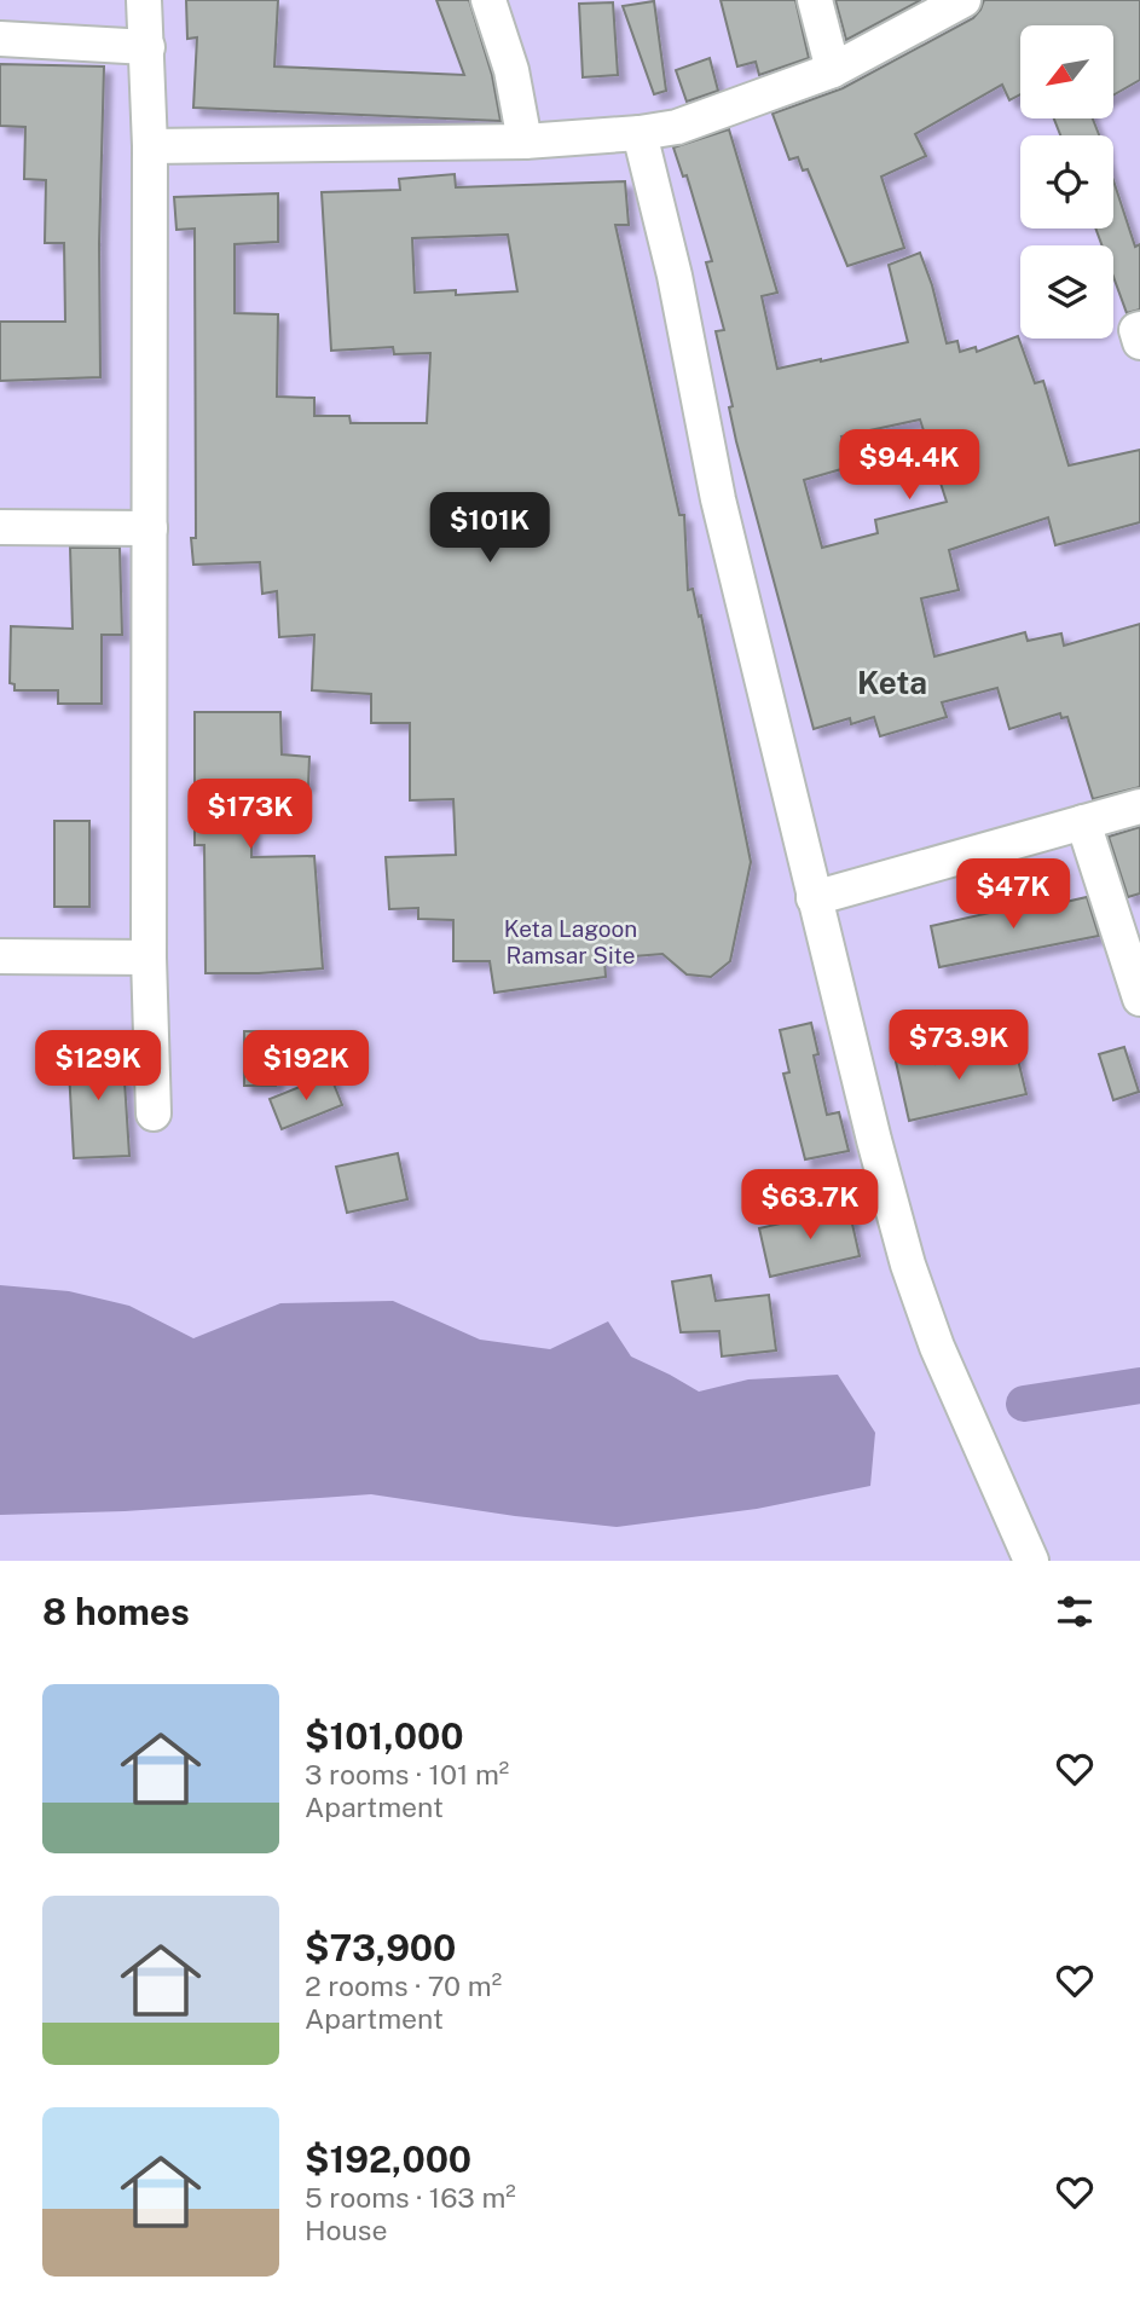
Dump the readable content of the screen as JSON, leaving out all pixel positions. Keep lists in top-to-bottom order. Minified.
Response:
{"districts":["Keta"],"parks":["Keta Lagoon Ramsar Site"],"north":"bottom left","page":{"price":["$94.4K","$101K","$173K","$47K","$73.9K","$129K","$192K","$63.7K"],"heading":"8 homes","list":[{"name":"$101,000","note":"3 rooms · 101 m² · Apartment"},{"name":"$73,900","note":"2 rooms · 70 m² · Apartment"},{"name":"$192,000","note":"5 rooms · 163 m² · House"}]}}
